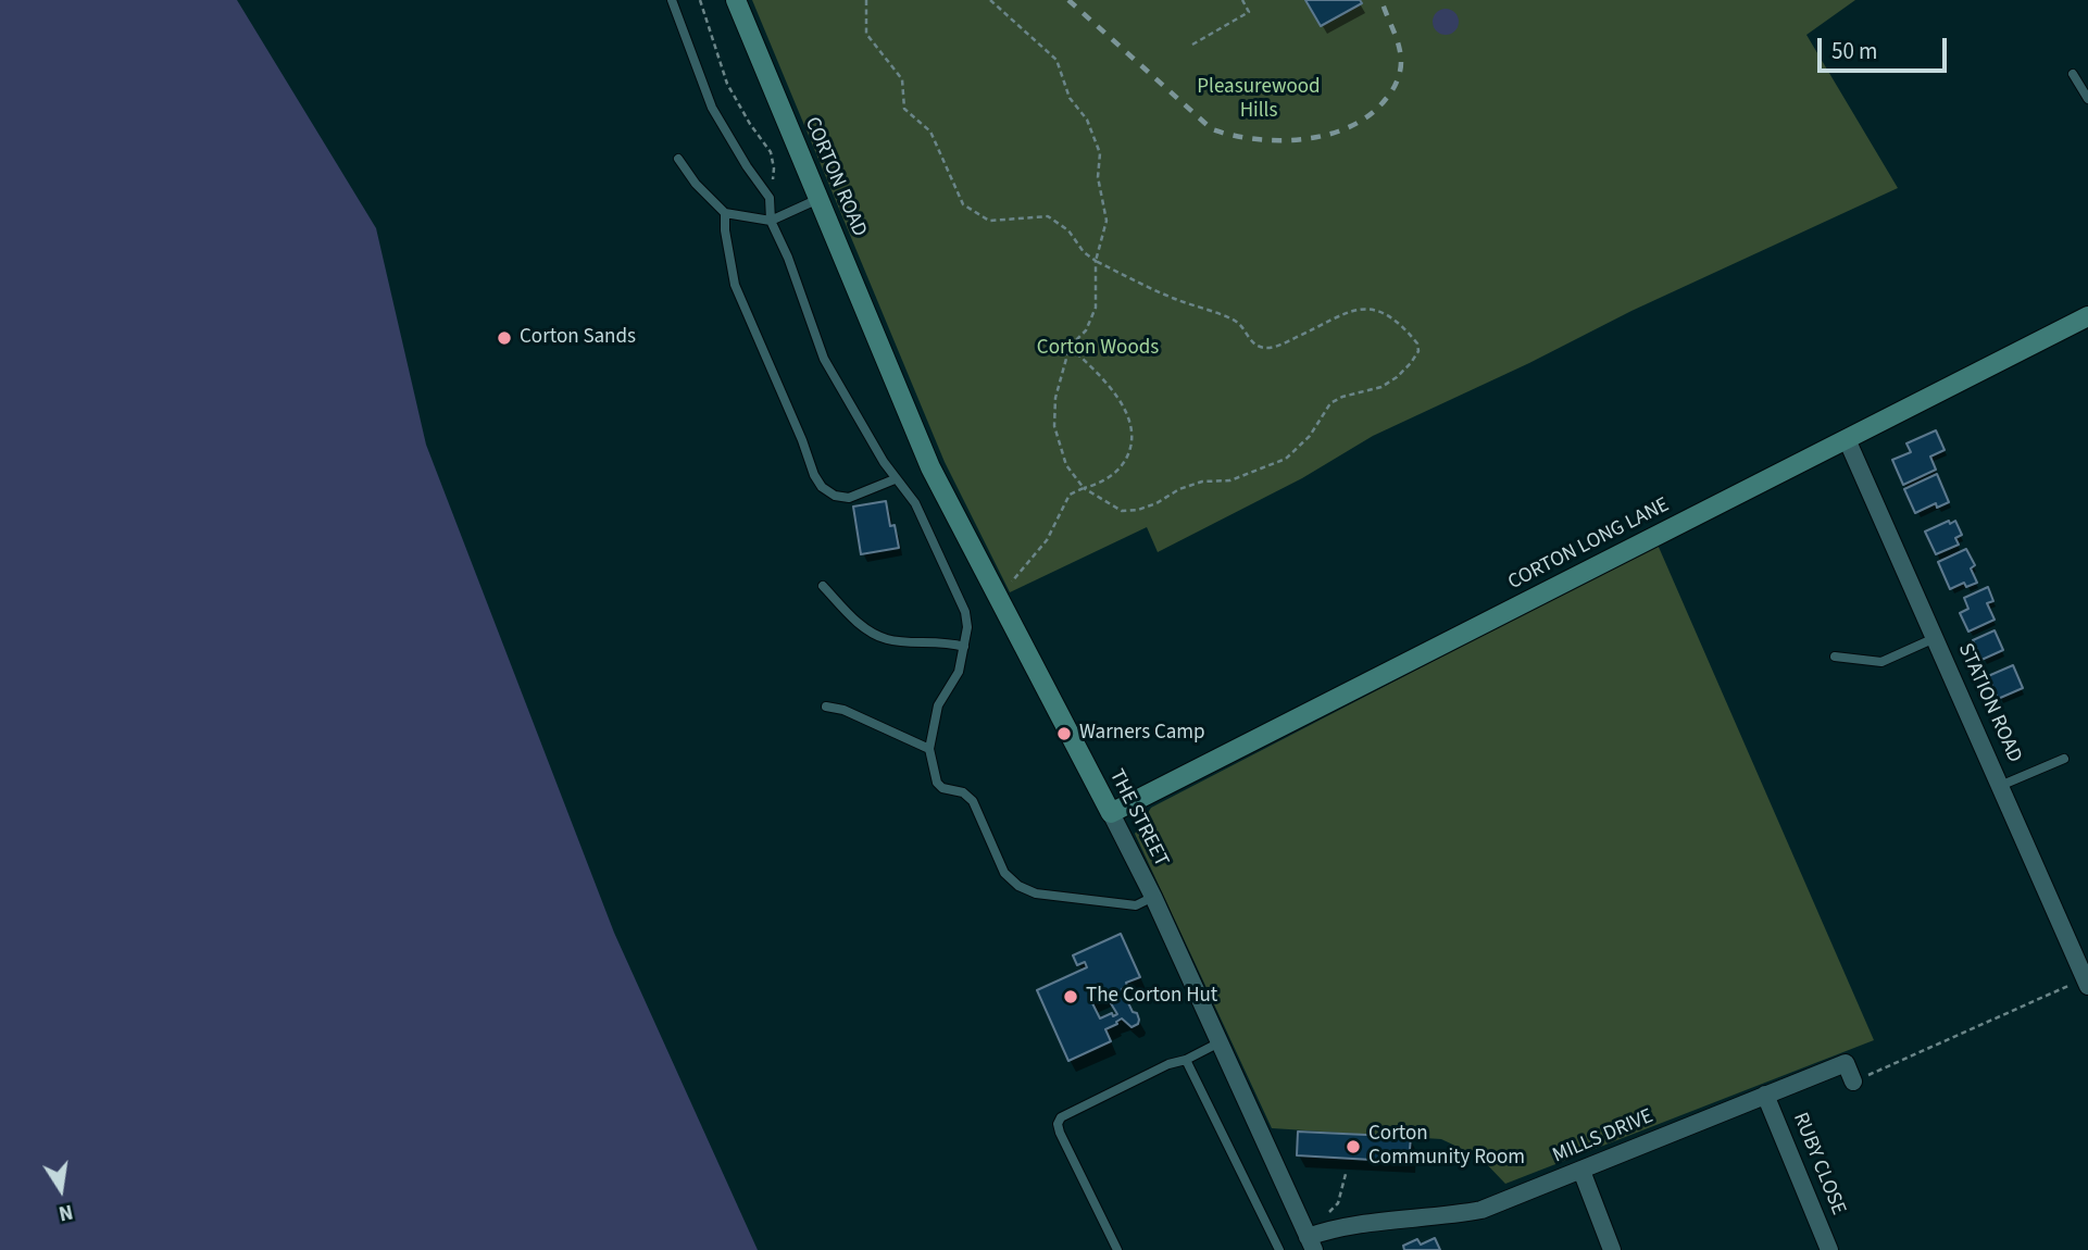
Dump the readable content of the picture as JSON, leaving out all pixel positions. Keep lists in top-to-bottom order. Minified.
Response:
{"streets":{"main road":["CORTON ROAD","CORTON LONG LANE","THE STREET"],"street":["STATION ROAD","MILLS DRIVE","RUBY CLOSE"]},"crossings":[["CORTON ROAD","THE STREET"],["CORTON LONG LANE","STATION ROAD"],["CORTON LONG LANE","THE STREET"],["THE STREET","MILLS DRIVE"],["MILLS DRIVE","RUBY CLOSE"]],"parks":["Pleasurewood Hills","Corton Woods"],"places":["Corton Sands","Warners Camp","The Corton Hut","Corton Community Room"],"scale_bar":"50 m","north":"bottom"}
